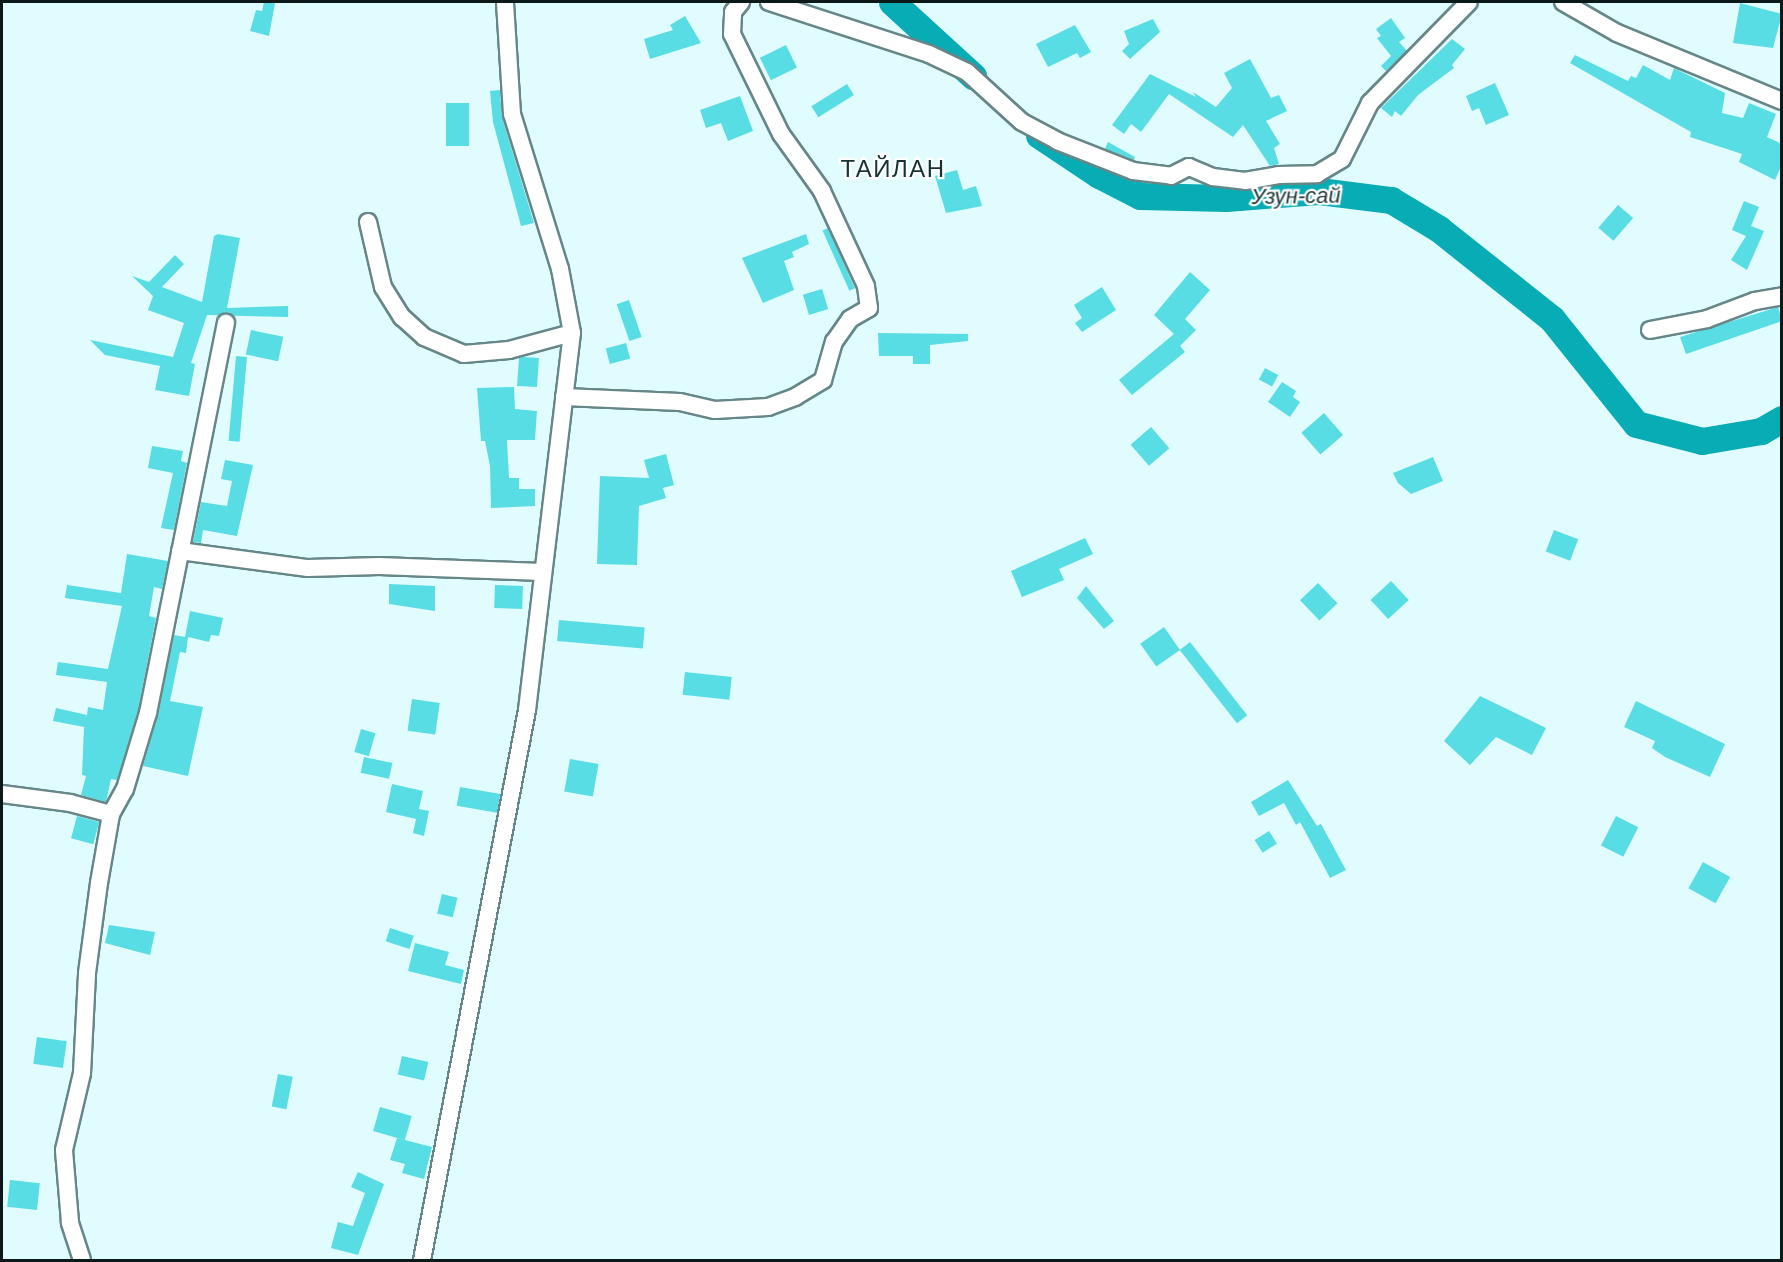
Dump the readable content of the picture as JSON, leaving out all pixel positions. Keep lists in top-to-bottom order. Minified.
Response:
{"districts":["ТАЙЛАН"],"water":["Узун-сай"]}
